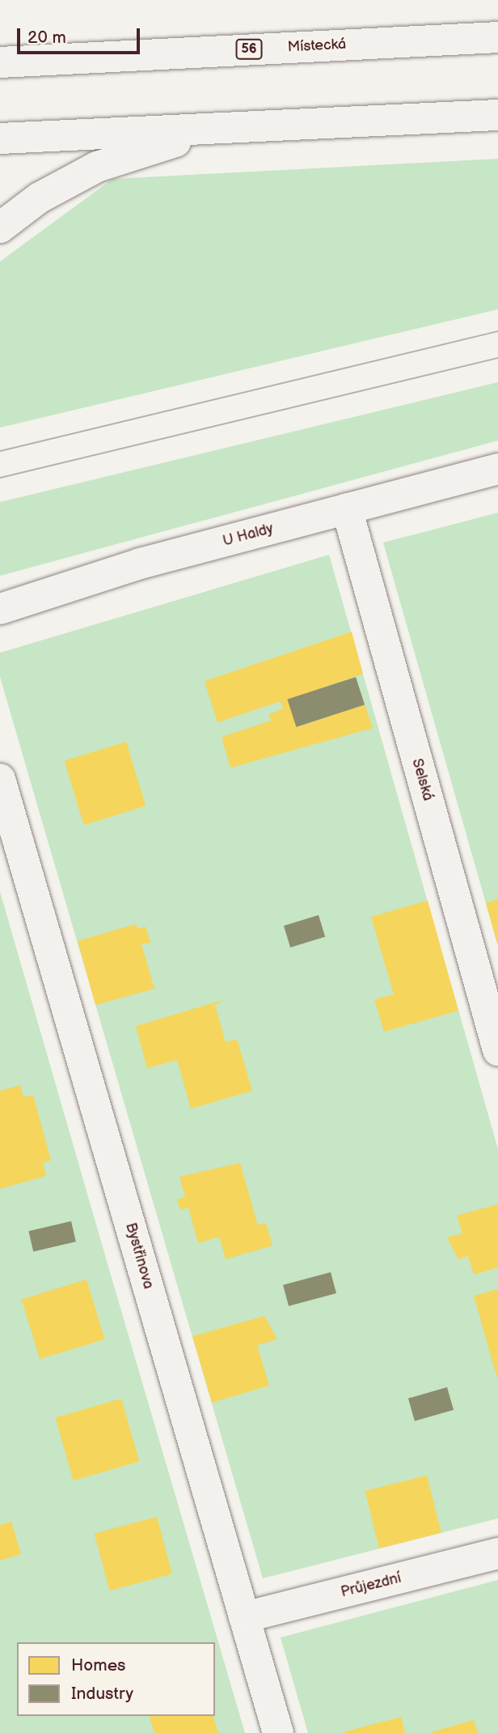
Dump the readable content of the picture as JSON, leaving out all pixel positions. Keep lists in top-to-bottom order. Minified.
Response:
{"streets":{"main road":["Místecká","56","U Haldy","Selská","Bystřinova","Průjezdní"]},"crossings":[["U Haldy","Selská"],["Bystřinova","Průjezdní"]],"legend":["Homes","Industry"],"scale_bar":"20 m"}
